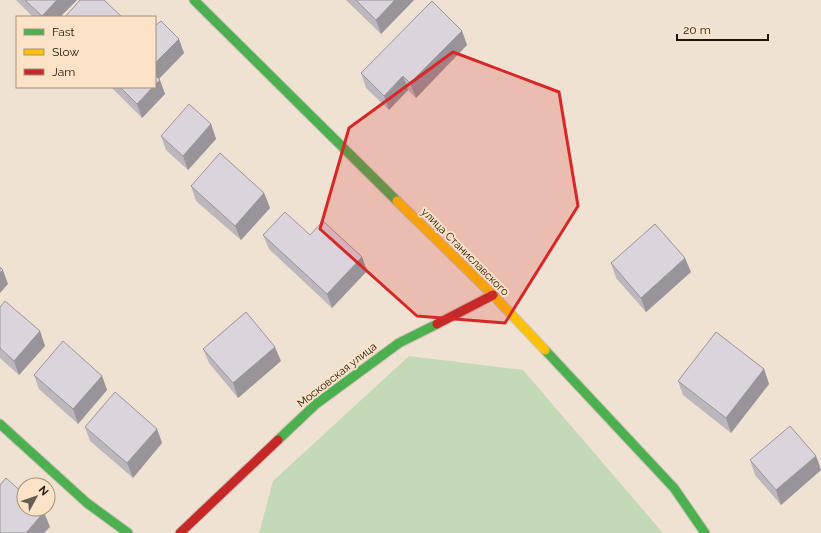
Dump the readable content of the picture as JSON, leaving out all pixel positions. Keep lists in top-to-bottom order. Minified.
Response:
{"streets":{"street":["улица Станиславского","Московская улица"]},"crossings":[["улица Станиславского","Московская улица"]],"legend":["Fast","Slow","Jam"],"scale_bar":"20 m","north":"top right"}
